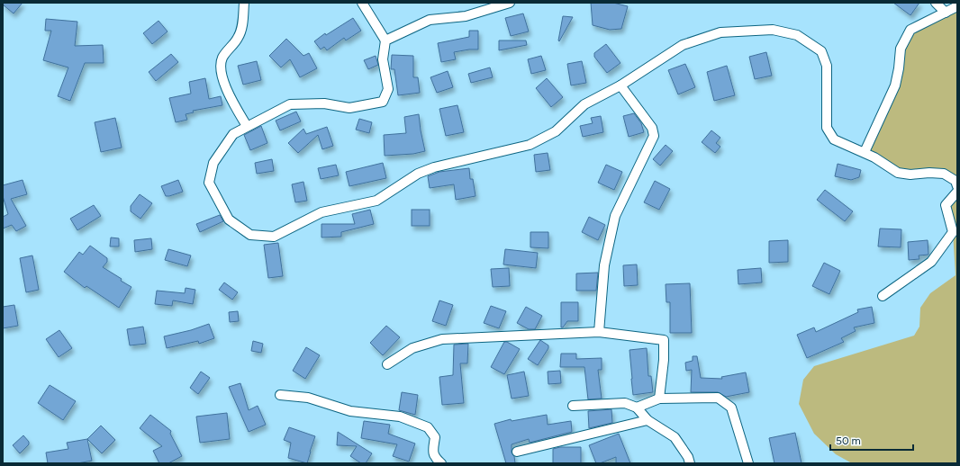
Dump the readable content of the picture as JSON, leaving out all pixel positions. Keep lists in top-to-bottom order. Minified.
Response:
{"scale_bar":"50 m"}
